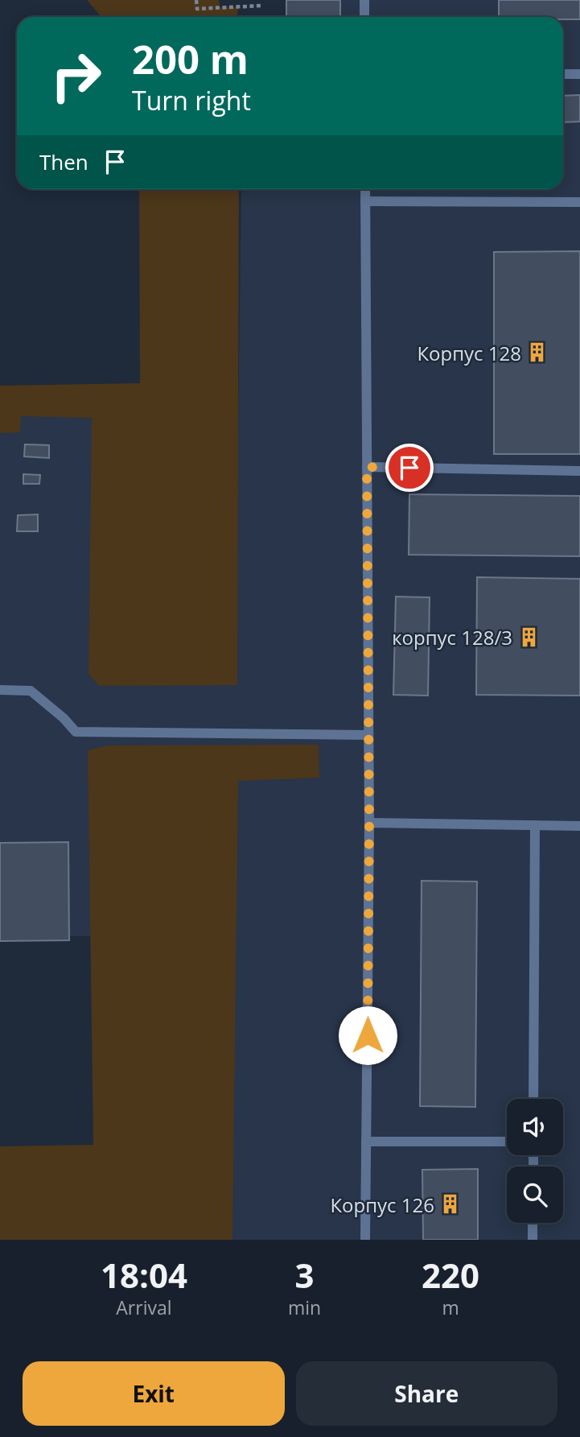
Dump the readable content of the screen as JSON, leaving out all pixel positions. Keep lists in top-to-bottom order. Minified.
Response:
{"places":{"building":["Корпус 128","корпус 128/3","Корпус 126"]},"page":{"turn":["200 m","Turn right"],"then":"Then","eta":["18:04","Arrival","3","min","220","m"],"buttons":["Exit","Share"]}}
